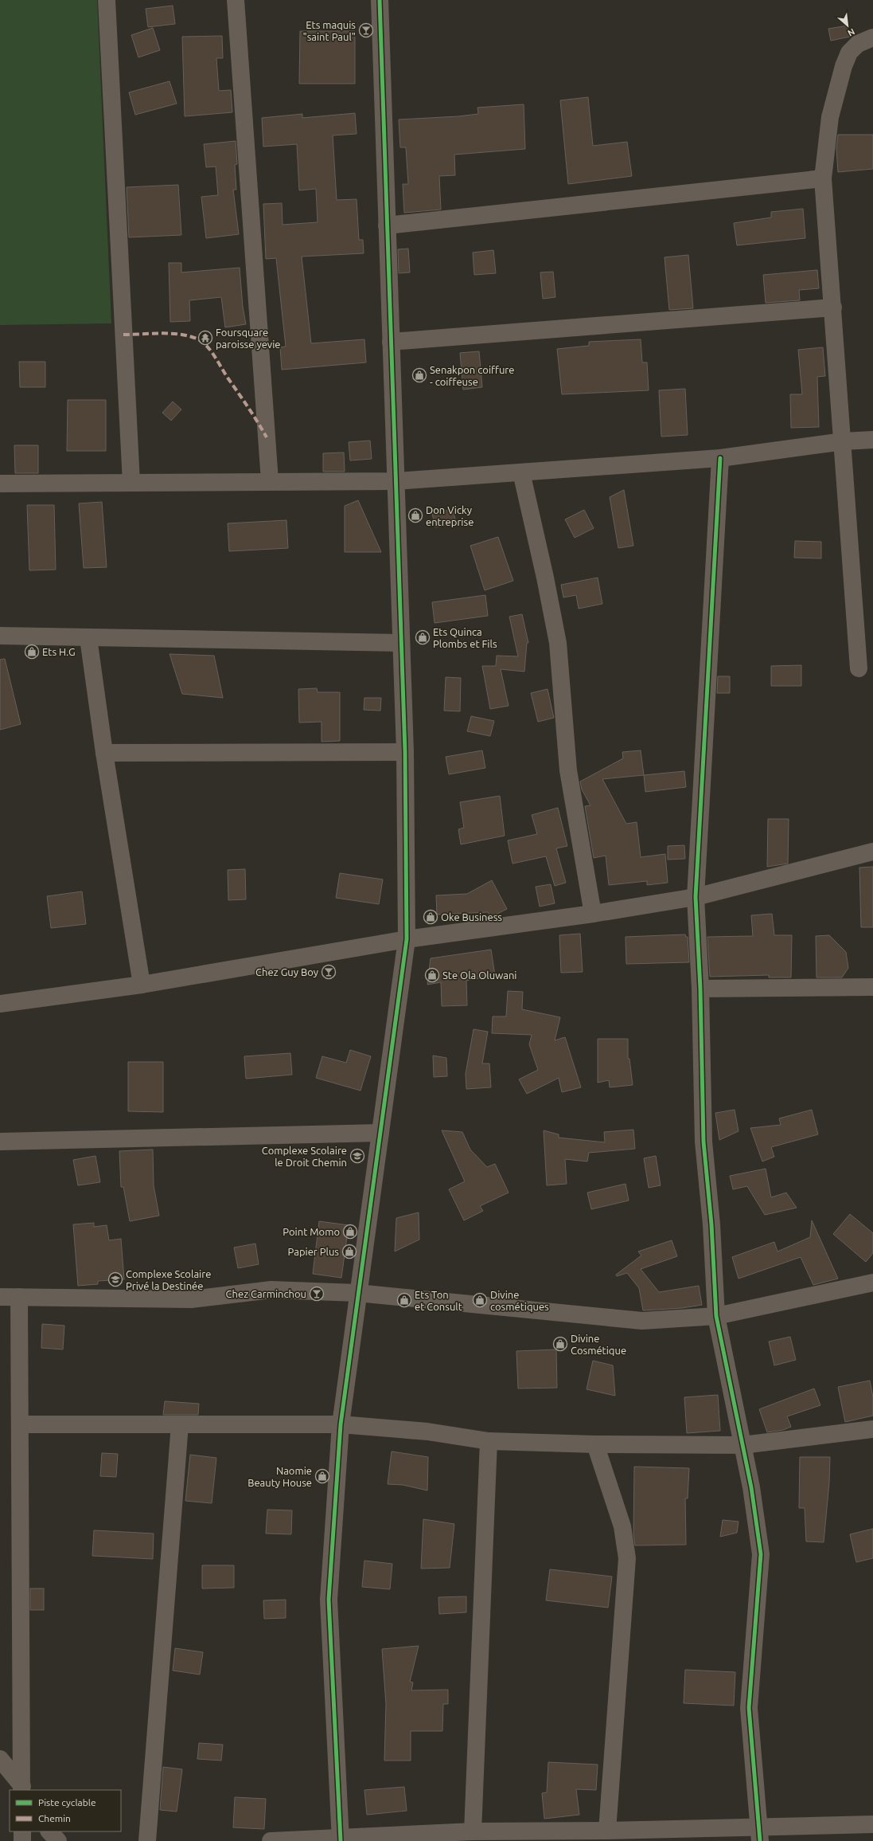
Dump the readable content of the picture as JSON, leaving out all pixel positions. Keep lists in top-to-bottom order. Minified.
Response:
{"places":{"bar":["Ets maquis \"saint Paul\"","Chez Guy Boy","Chez Carminchou"],"temple":["Foursquare paroisse yevie"],"shop":["Senakpon coiffure - coiffeuse","Don Vicky entreprise","Ets Quinca Plombs et Fils","Ets H.G","Oke Business","Ste Ola Oluwani","Point Momo","Papier Plus","Ets Ton et Consult","Divine cosmétiques","Divine Cosmétique","Naomie Beauty House"],"school or university":["Complexe Scolaire le Droit Chemin","Complexe Scolaire Privé la Destinée"]},"legend":["Piste cyclable","Chemin"],"north":"bottom right"}
